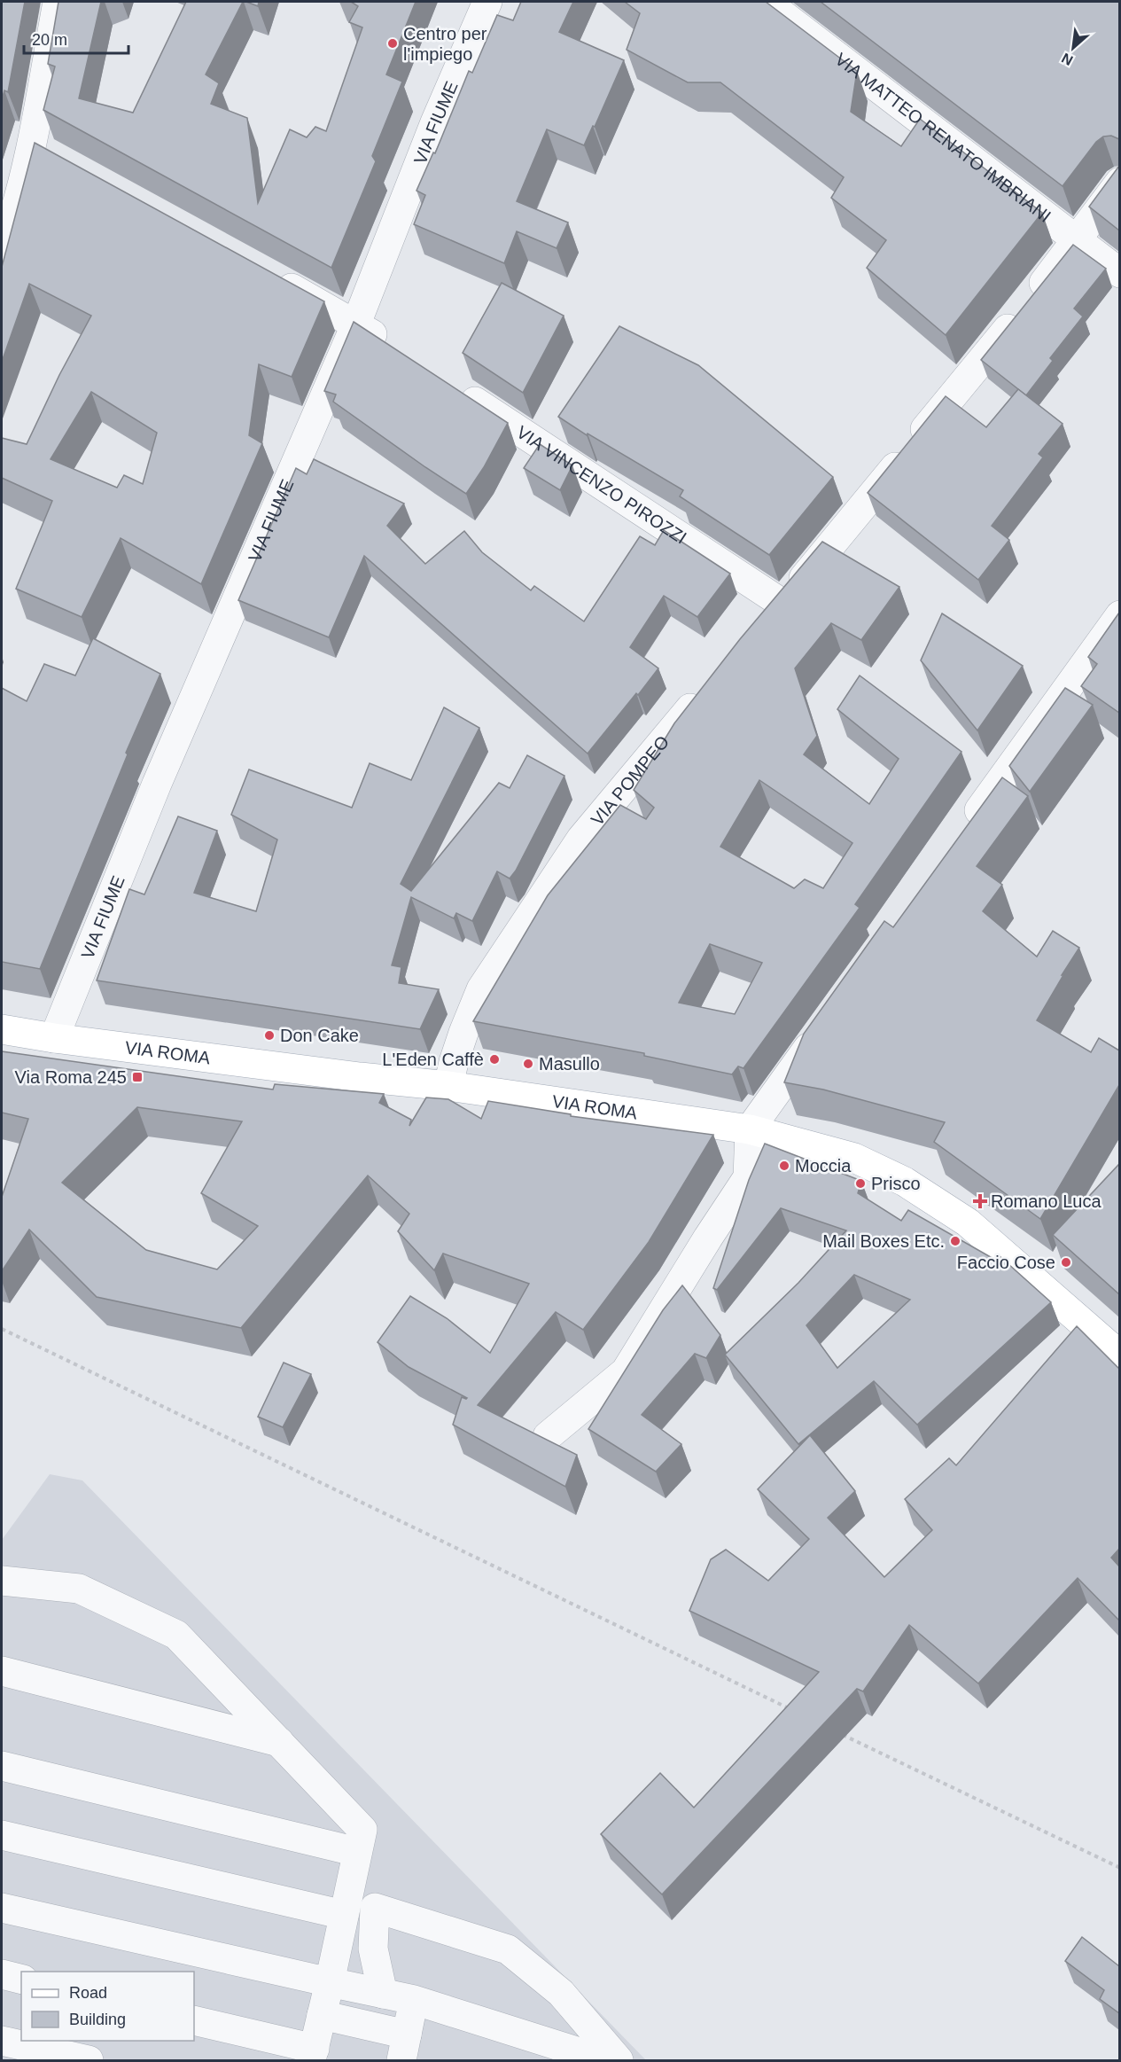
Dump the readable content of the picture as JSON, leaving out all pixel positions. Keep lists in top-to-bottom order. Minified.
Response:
{"streets":{"main road":["VIA ROMA"],"street":["VIA FIUME","VIA MATTEO RENATO IMBRIANI","VIA VINCENZO PIROZZI","VIA POMPEO"]},"crossings":[["VIA FIUME","VIA ROMA"],["VIA POMPEO","VIA ROMA"]],"places":{"other":["Centro per l'impiego","Don Cake","L'Eden Caffè","Masullo","Moccia","Prisco","Mail Boxes Etc.","Faccio Cose"],"transit":["Via Roma 245"],"health":["Romano Luca"]},"legend":["Road","Building"],"scale_bar":"20 m","north":"bottom left"}
